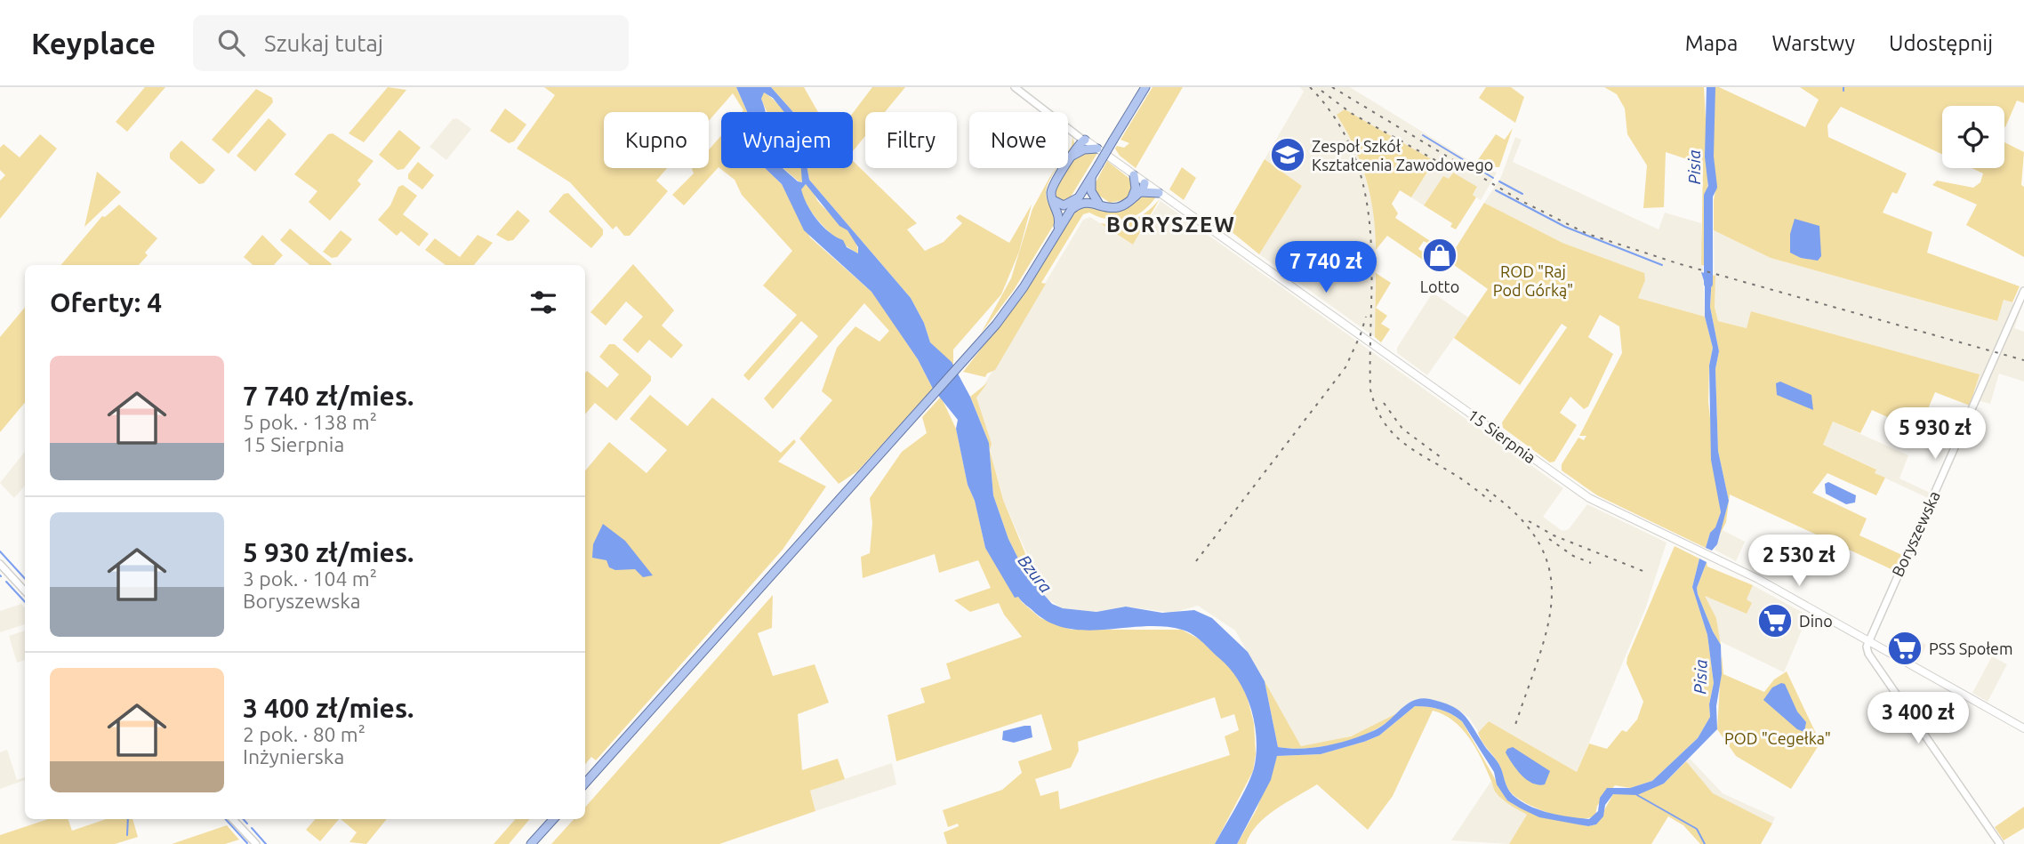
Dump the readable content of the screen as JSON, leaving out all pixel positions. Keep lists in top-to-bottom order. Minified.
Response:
{"streets":{"main road":["15 Sierpnia"],"street":["Boryszewska"]},"crossings":[["15 Sierpnia","Boryszewska"]],"districts":["BORYSZEW"],"water":["Pisia","Bzura"],"parks":["ROD \"Raj Pod Górką\"","POD \"Cegełka\""],"places":{"school or university":["Zespoł Szkół Kształcenia Zawodowego"],"shop":["Lotto"],"supermarket":["Dino","PSS Społem"]},"page":{"header":"Keyplace","search":"Szukaj tutaj","nav":["Mapa","Warstwy","Udostępnij"],"chip":["Kupno","Wynajem","Filtry","Nowe"],"price":["7 740 zł","5 930 zł","2 530 zł","3 400 zł"],"heading":"Oferty: 4","list":[{"name":"7 740 zł/mies.","note":"5 pok. · 138 m² · 15 Sierpnia"},{"name":"5 930 zł/mies.","note":"3 pok. · 104 m² · Boryszewska"},{"name":"3 400 zł/mies.","note":"2 pok. · 80 m² · Inżynierska"}]}}
